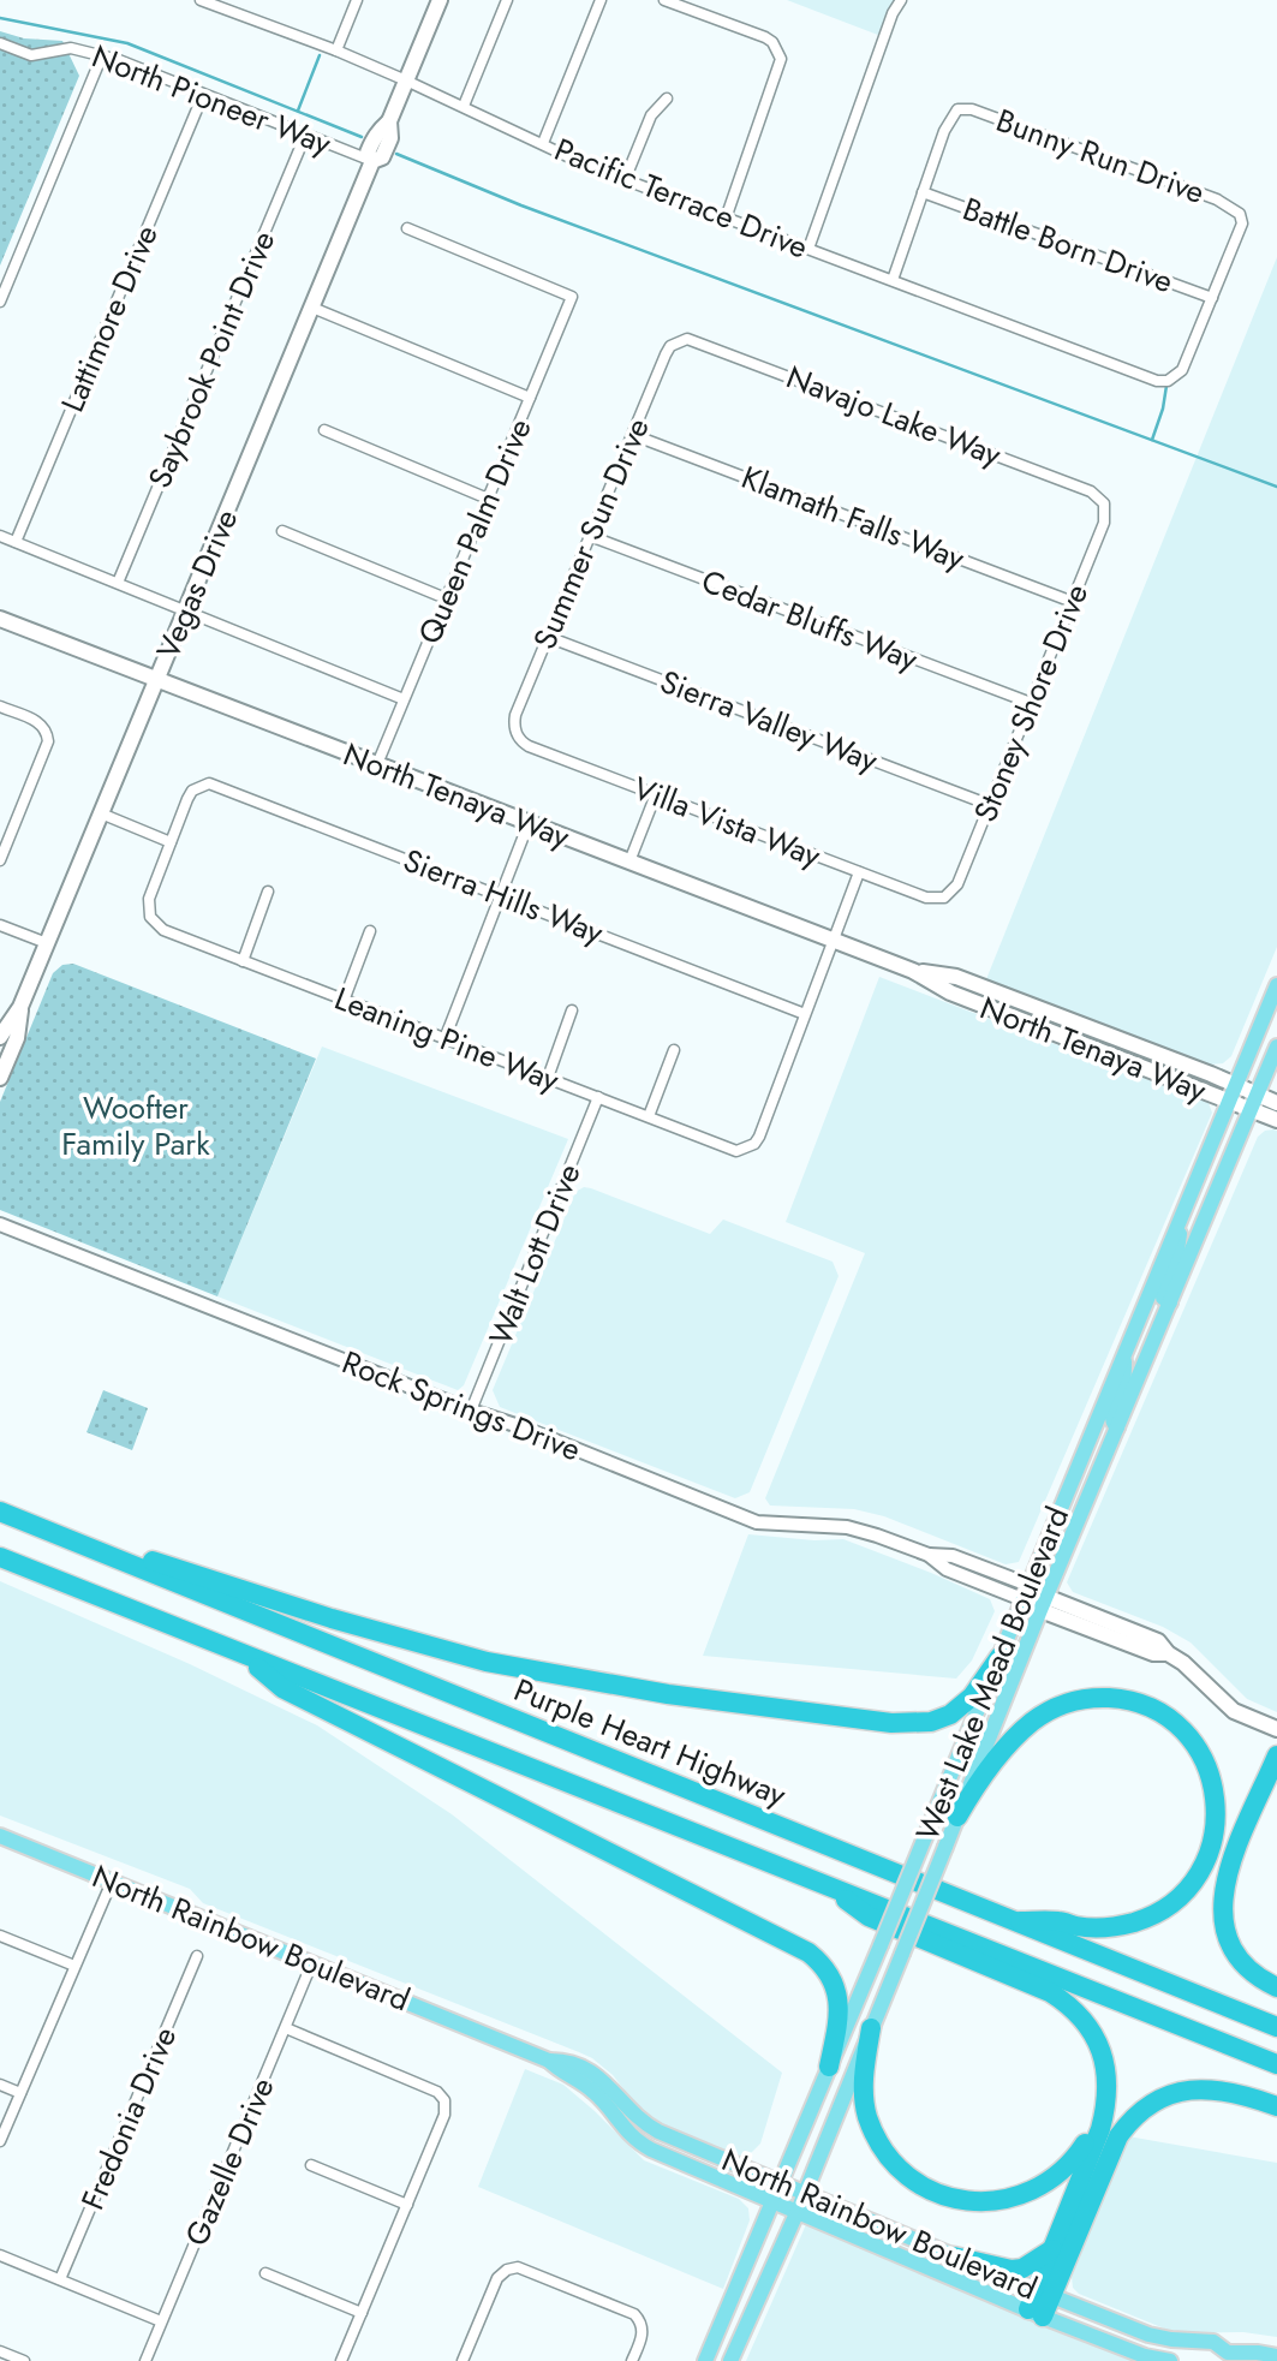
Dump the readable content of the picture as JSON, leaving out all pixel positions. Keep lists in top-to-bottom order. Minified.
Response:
{"streets":{"highway":["Purple Heart Highway"],"main road":["Vegas Drive","North Tenaya Way","Rock Springs Drive","West Lake Mead Boulevard","North Rainbow Boulevard"],"street":["North Pioneer Way","Bunny Run Drive","Pacific Terrace Drive","Battle Born Drive","Lattimore Drive","Saybrook Point Drive","Navajo Lake Way","Klamath Falls Way","Queen Palm Drive","Summer Sun Drive","Cedar Bluffs Way","Stoney Shore Drive","Sierra Valley Way","Villa Vista Way","Sierra Hills Way","Leaning Pine Way","Walt Lott Drive","Fredonia Drive","Gazelle Drive"]},"crossings":[["North Pioneer Way","Lattimore Drive"],["North Pioneer Way","Saybrook Point Drive"],["North Pioneer Way","Vegas Drive"],["Bunny Run Drive","Pacific Terrace Drive"],["Bunny Run Drive","Battle Born Drive"],["Pacific Terrace Drive","Battle Born Drive"],["Pacific Terrace Drive","Vegas Drive"],["Navajo Lake Way","Summer Sun Drive"],["Navajo Lake Way","Stoney Shore Drive"],["Klamath Falls Way","Summer Sun Drive"],["Klamath Falls Way","Stoney Shore Drive"],["Queen Palm Drive","North Tenaya Way"],["Summer Sun Drive","Cedar Bluffs Way"],["Summer Sun Drive","Sierra Valley Way"],["Summer Sun Drive","Villa Vista Way"],["Vegas Drive","North Tenaya Way"],["Cedar Bluffs Way","Stoney Shore Drive"],["Stoney Shore Drive","Sierra Valley Way"],["Stoney Shore Drive","Villa Vista Way"],["North Tenaya Way","West Lake Mead Boulevard"],["Sierra Hills Way","Leaning Pine Way"],["Leaning Pine Way","Walt Lott Drive"],["Walt Lott Drive","Rock Springs Drive"],["Rock Springs Drive","West Lake Mead Boulevard"],["West Lake Mead Boulevard","North Rainbow Boulevard"],["North Rainbow Boulevard","Gazelle Drive"]],"parks":["Woofter Family Park"]}
